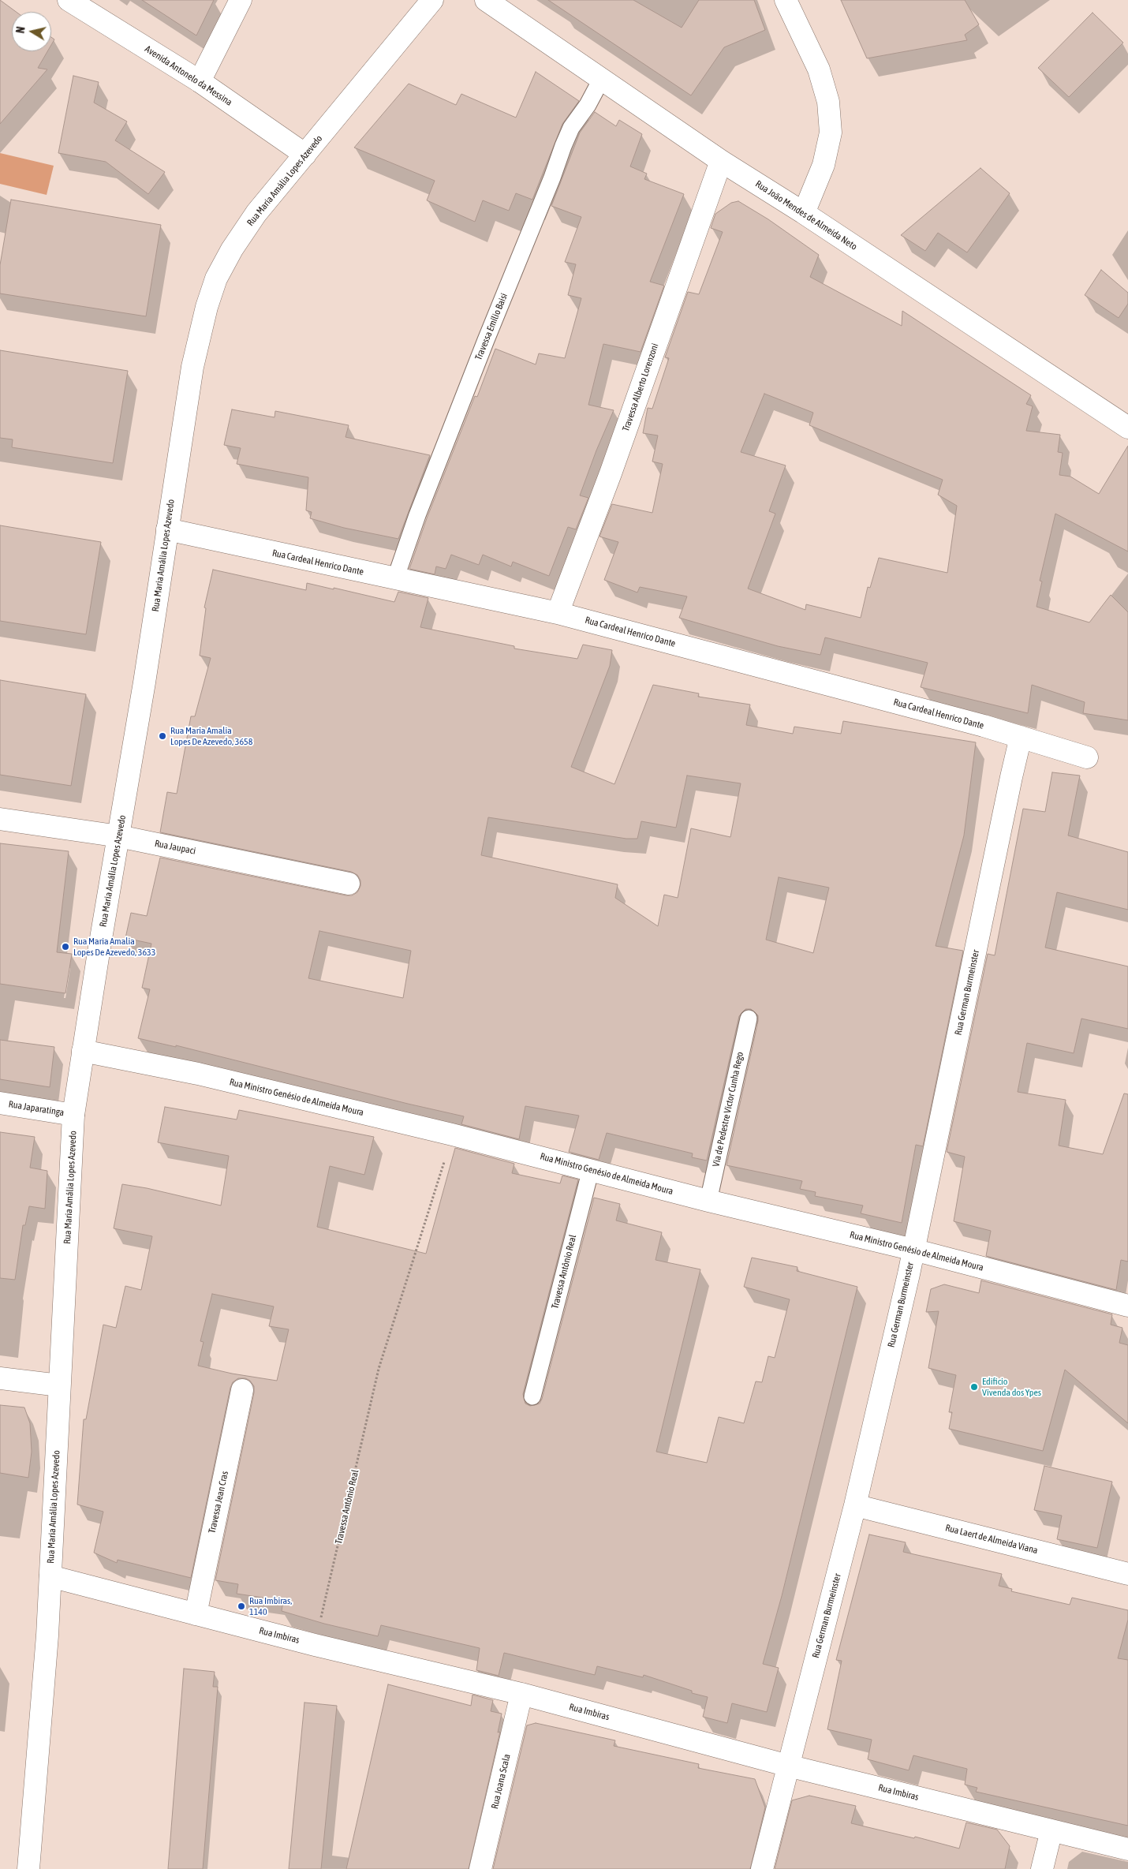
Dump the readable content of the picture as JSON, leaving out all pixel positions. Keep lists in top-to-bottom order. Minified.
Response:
{"streets":{"street":["Avenida Antonelo da Messina","Rua Maria Amália Lopes Azevedo","Rua João Mendes de Almeida Neto","Travessa Alberto Lorenzoni","Rua Cardeal Henrico Dante","Rua Jaupaci","Rua German Burmeinster","Rua Ministro Genésio de Almeida Moura","Rua Japaratinga","Travessa Jean Cras","Rua Laert de Almeida Viana","Rua Imbiras","Rua Joana Scala"],"lane":["Travessa Emílio Baisi","Via de Pedestre Victor Cunha Rego","Travessa Antônio Real"]},"crossings":[["Avenida Antonelo da Messina","Rua Maria Amália Lopes Azevedo"],["Rua Maria Amália Lopes Azevedo","Rua Cardeal Henrico Dante"],["Rua Maria Amália Lopes Azevedo","Rua Jaupaci"],["Rua Maria Amália Lopes Azevedo","Rua Ministro Genésio de Almeida Moura"],["Rua Maria Amália Lopes Azevedo","Rua Japaratinga"],["Rua Maria Amália Lopes Azevedo","Rua Imbiras"],["Rua João Mendes de Almeida Neto","Travessa Emílio Baisi"],["Rua João Mendes de Almeida Neto","Travessa Alberto Lorenzoni"],["Travessa Emílio Baisi","Rua Cardeal Henrico Dante"],["Travessa Alberto Lorenzoni","Rua Cardeal Henrico Dante"],["Rua Cardeal Henrico Dante","Rua German Burmeinster"],["Rua German Burmeinster","Rua Ministro Genésio de Almeida Moura"],["Rua German Burmeinster","Rua Laert de Almeida Viana"],["Rua German Burmeinster","Rua Imbiras"],["Rua Ministro Genésio de Almeida Moura","Via de Pedestre Victor Cunha Rego"],["Rua Ministro Genésio de Almeida Moura","Travessa Antônio Real"],["Travessa Antônio Real","Rua Imbiras"],["Travessa Jean Cras","Rua Imbiras"],["Rua Imbiras","Rua Joana Scala"]],"places":["Rua Maria Amalia Lopes De Azevedo, 3658","Rua Maria Amalia Lopes De Azevedo, 3633","Edificio Vivenda dos Ypes","Rua Imbiras, 1140"],"north":"left"}
